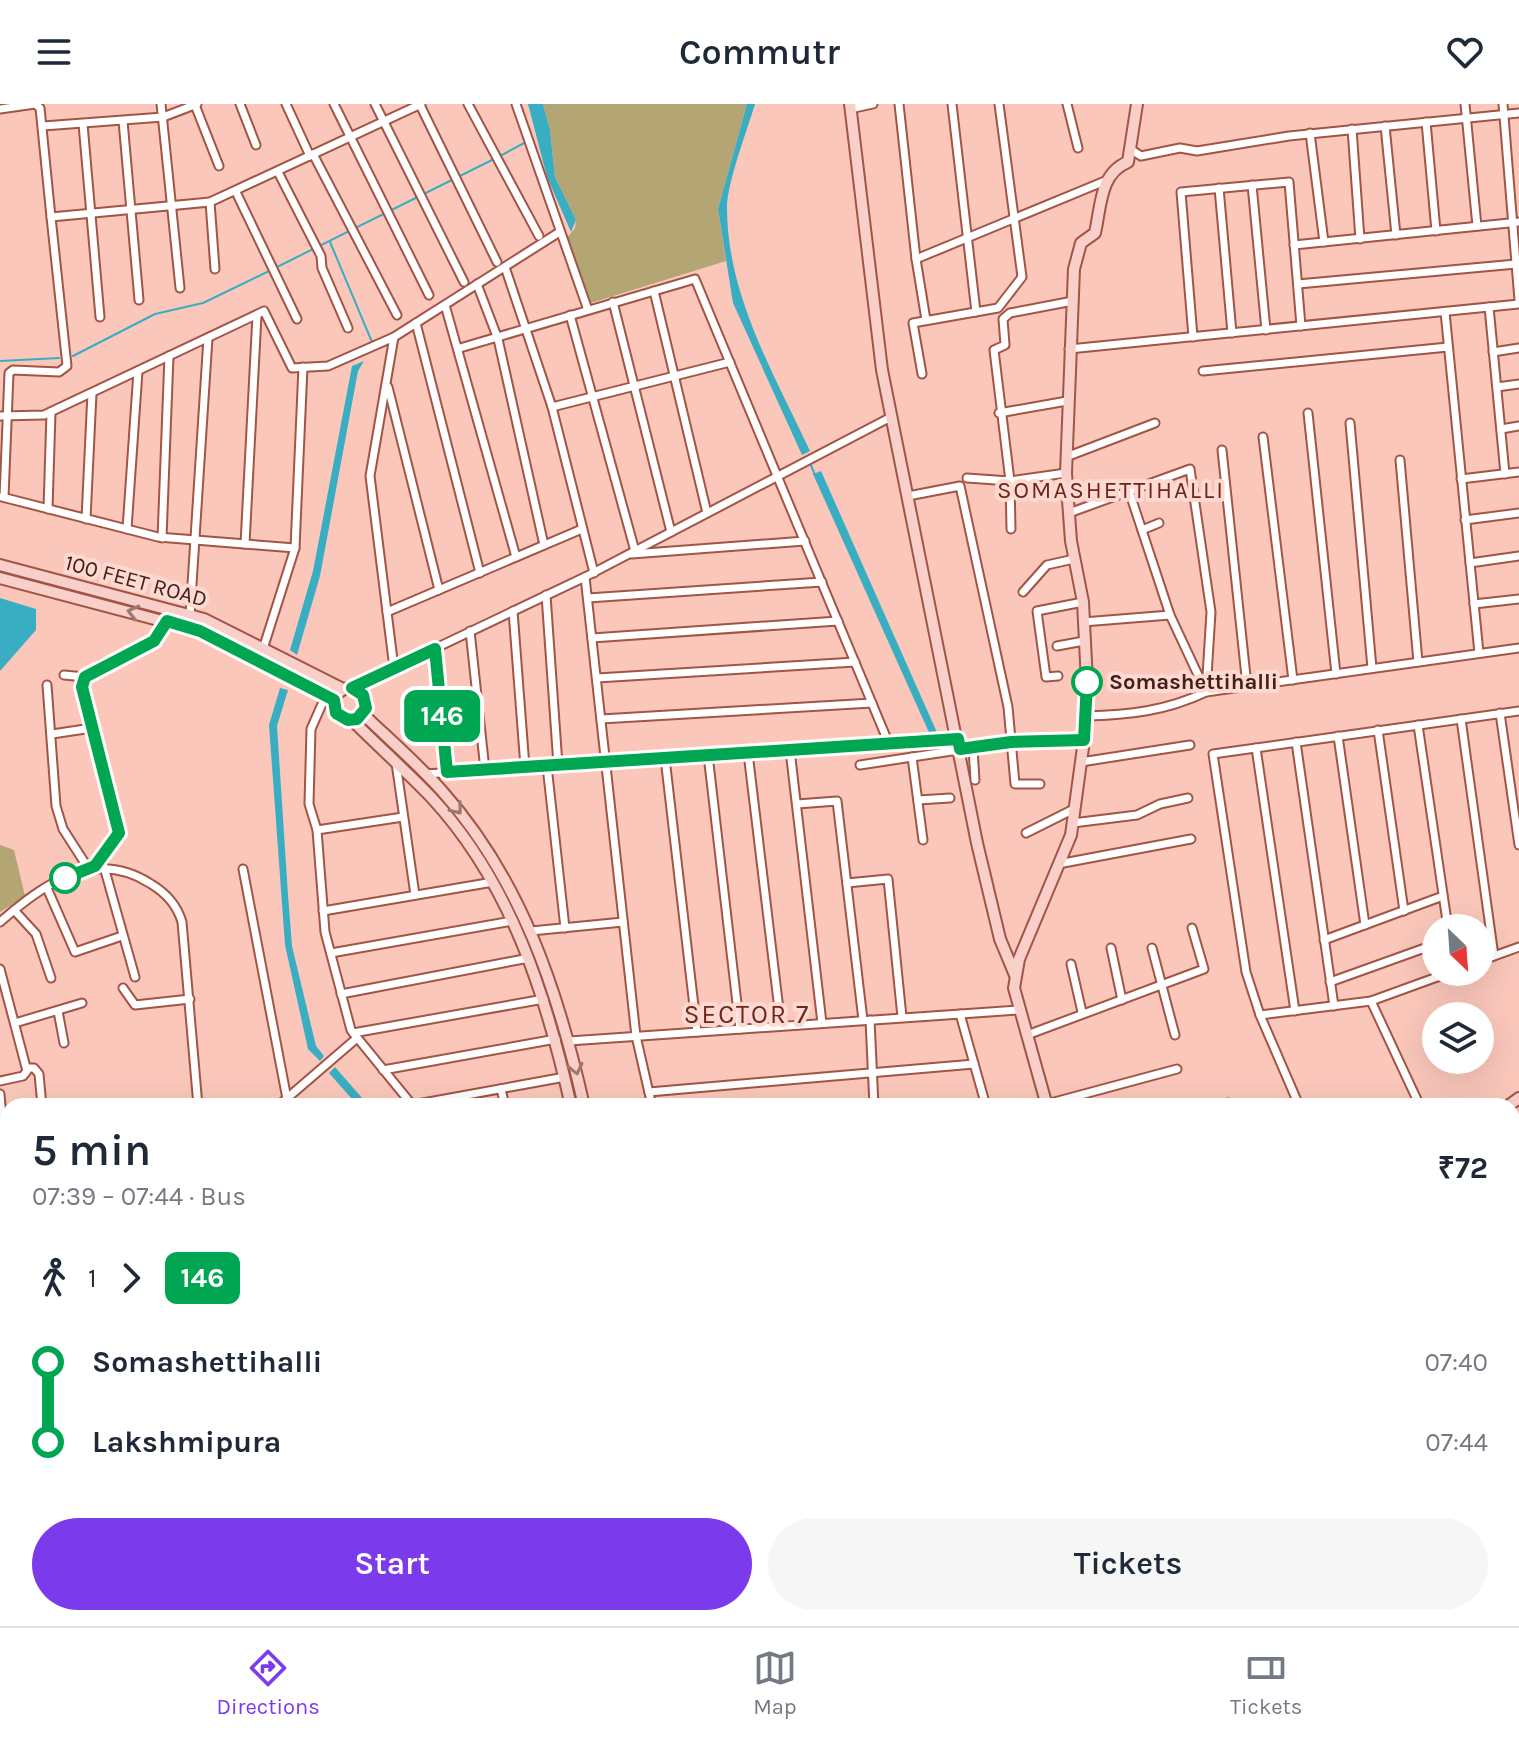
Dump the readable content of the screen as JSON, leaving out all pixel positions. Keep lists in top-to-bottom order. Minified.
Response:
{"streets":{"street":["100 FEET ROAD"]},"districts":["SOMASHETTIHALLI","SECTOR 7"],"places":["Somashettihalli"],"lines":["bus line 146"],"north":"bottom right","page":{"header":"Commutr","on_map":"146","heading":["5 min","07:39 – 07:44 · Bus","₹72"],"legs":["1","146"],"list":[{"name":"Somashettihalli","value":"07:40"},{"name":"Lakshmipura","value":"07:44"}],"buttons":["Start","Tickets"],"tabs":["Directions","Map","Tickets"]}}
